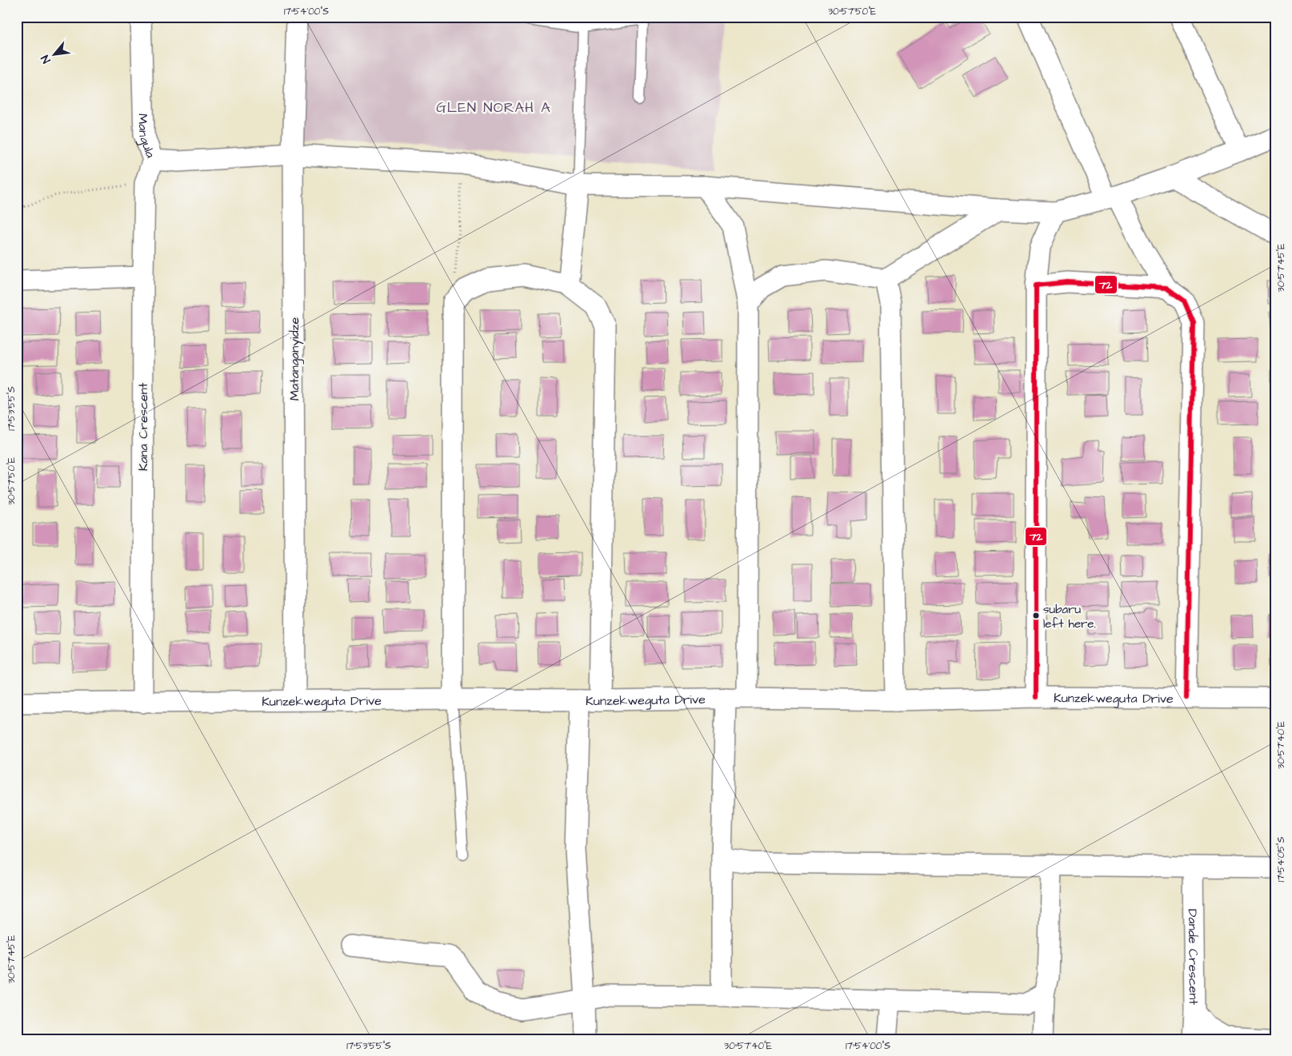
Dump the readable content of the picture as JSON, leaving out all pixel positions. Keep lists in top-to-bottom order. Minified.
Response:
{"streets":{"street":["Mangula","Matanganyidze","Kana Crescent","Kunzekweguta Drive","Dande Crescent"]},"crossings":[["Mangula","Matanganyidze"],["Mangula","Kana Crescent"],["Matanganyidze","Kunzekweguta Drive"],["Kana Crescent","Kunzekweguta Drive"]],"districts":["GLEN NORAH A"],"places":["subaru left here."],"lines":["transit line 72"],"north":"bottom left","coordinates":["17°54'00\"S","30°57'50\"E","30°57'45\"E","17°53'55\"S","30°57'40\"E","17°54'05\"S"]}
